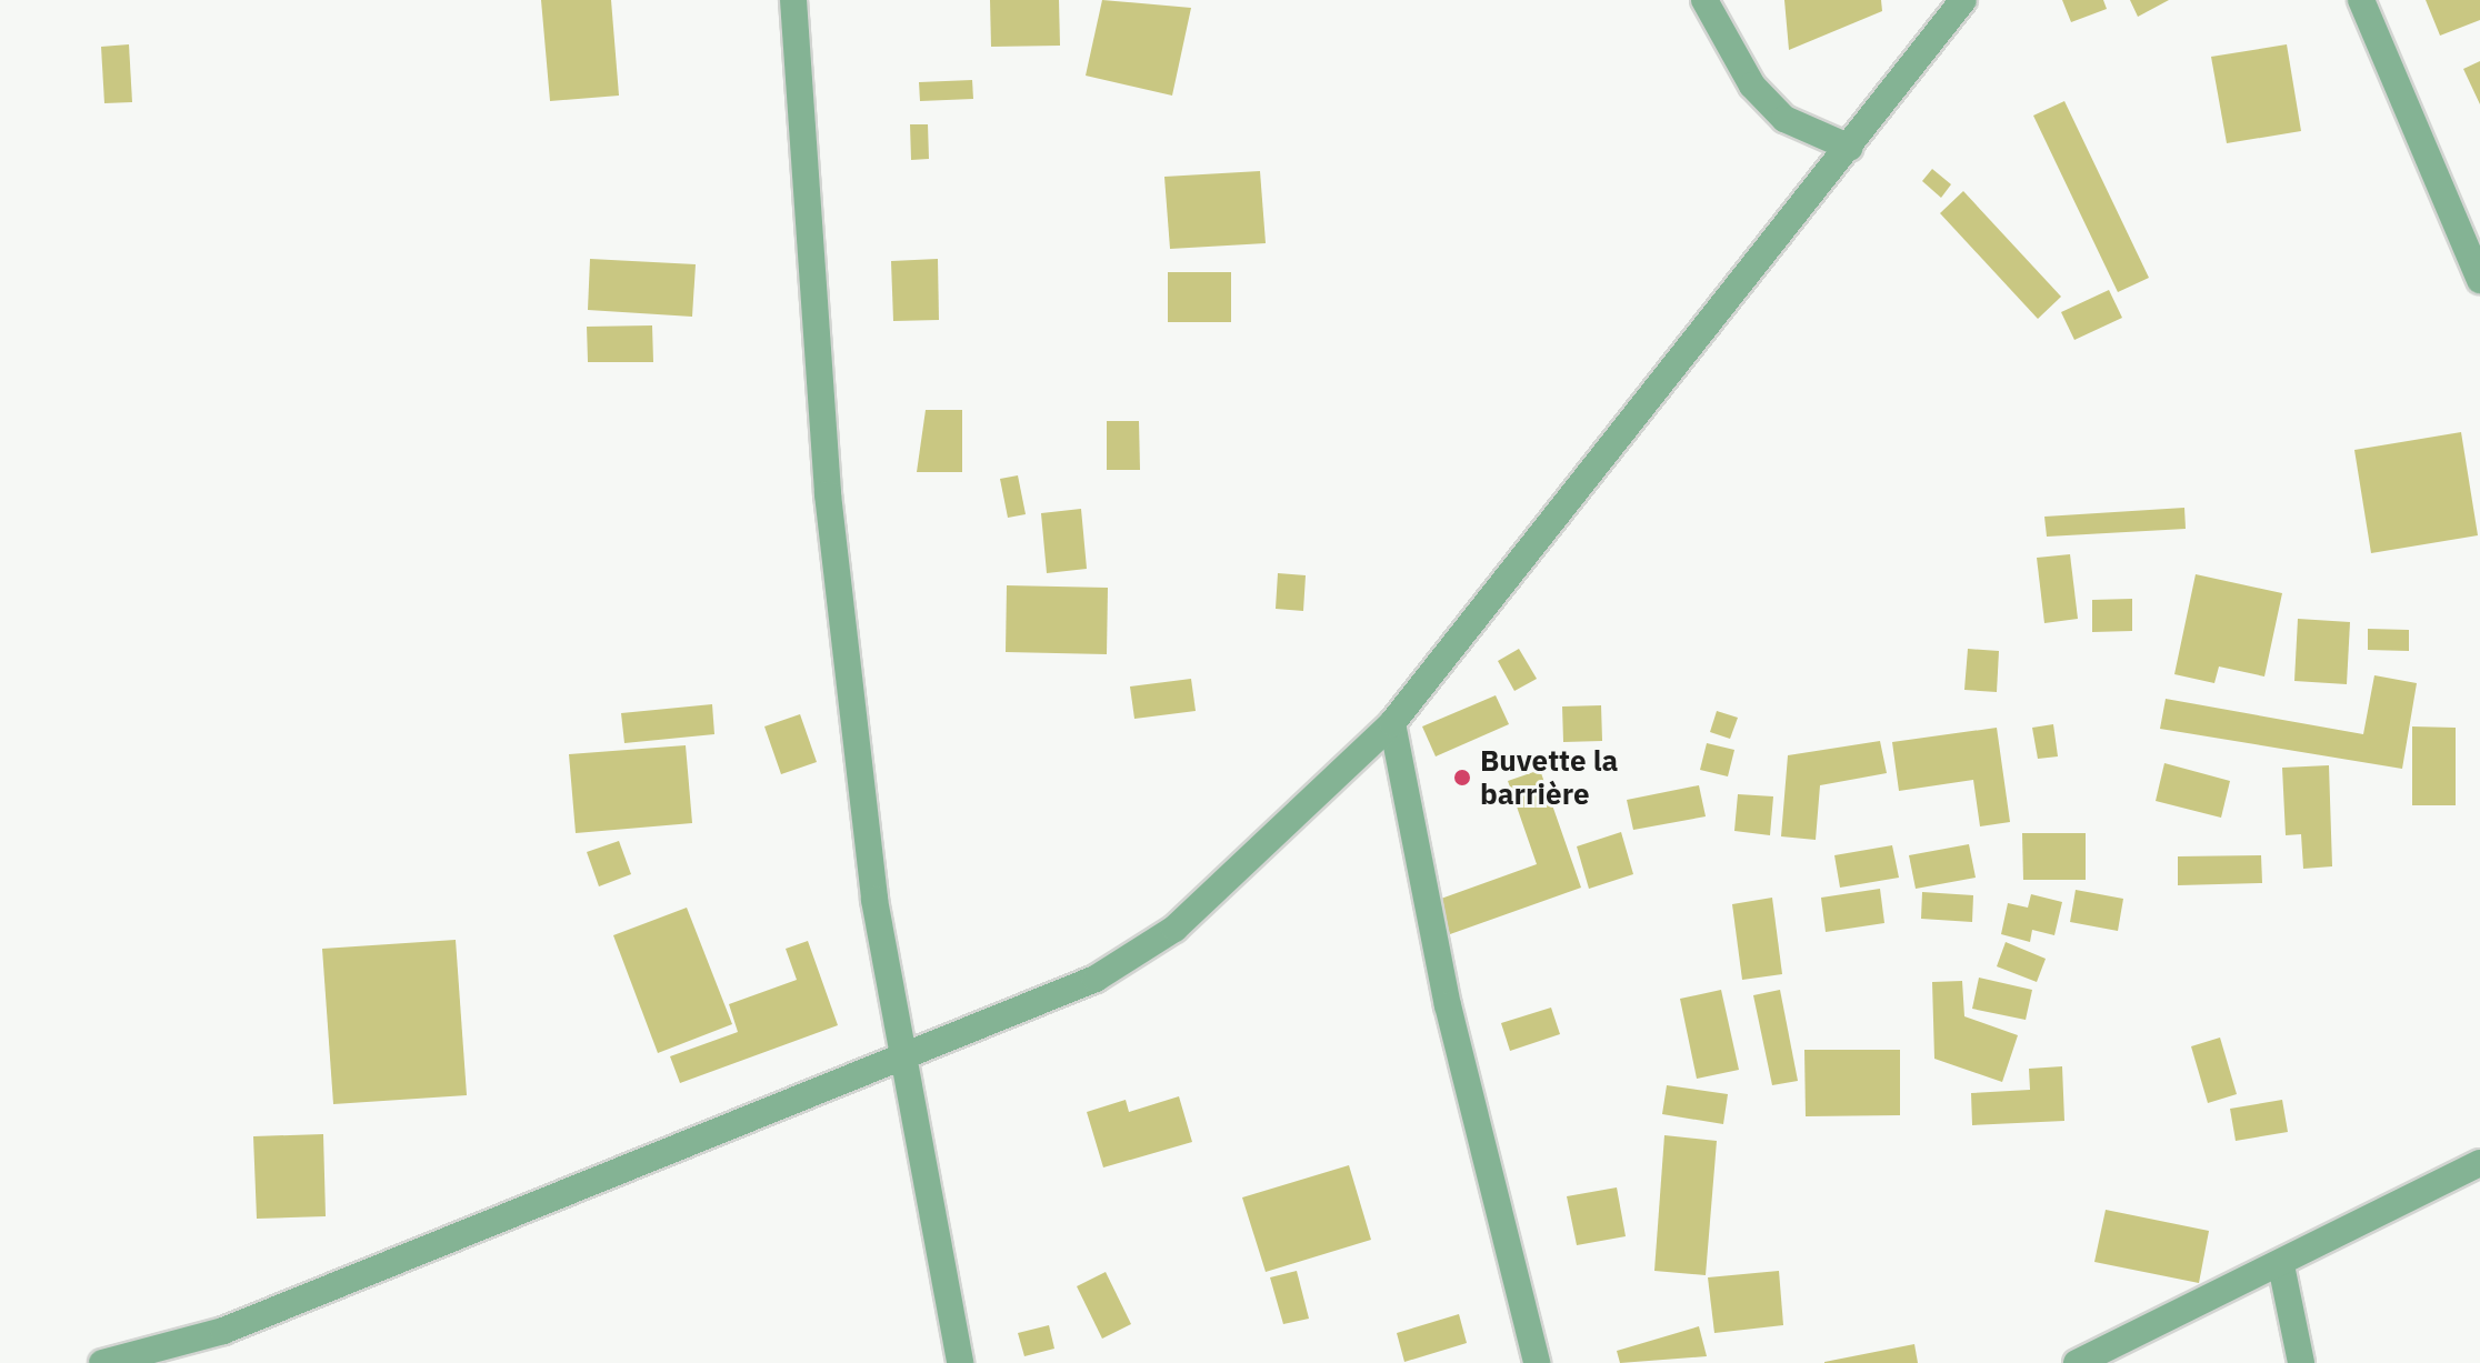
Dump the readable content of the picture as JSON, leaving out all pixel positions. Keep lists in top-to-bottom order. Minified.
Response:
{"places":["Buvette la barrière"]}
